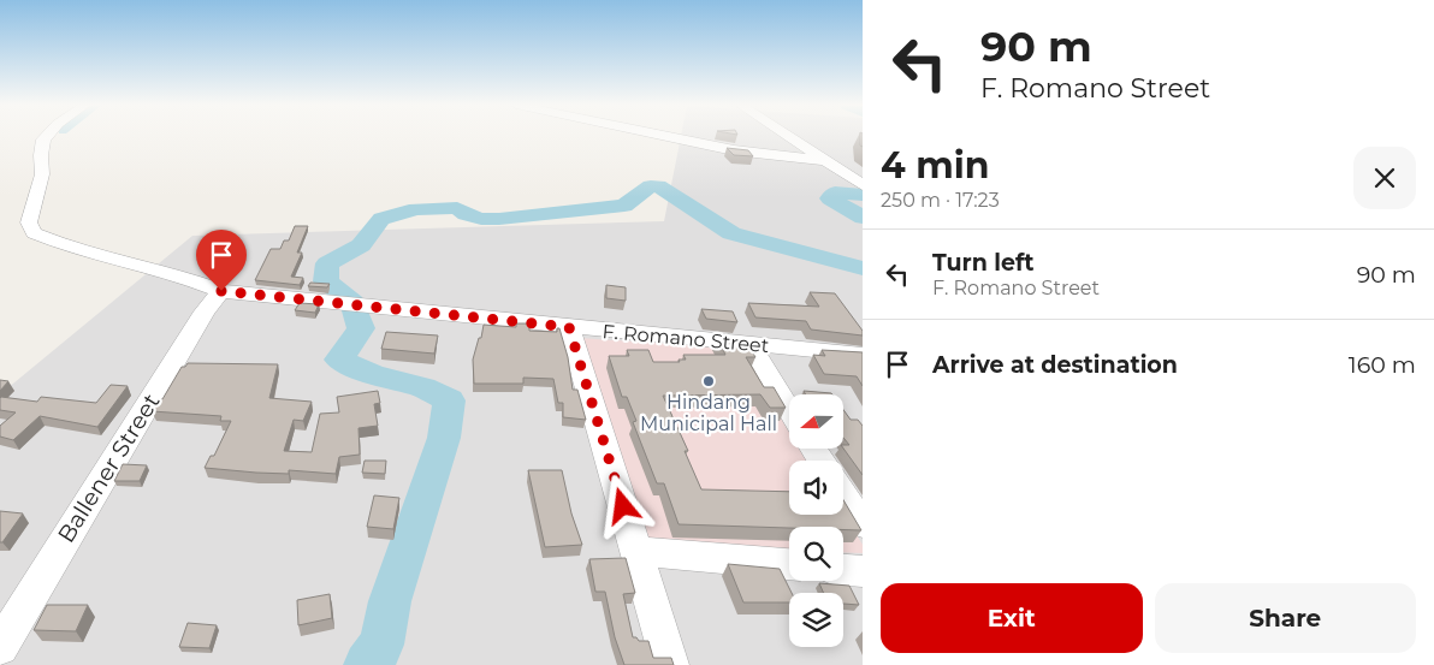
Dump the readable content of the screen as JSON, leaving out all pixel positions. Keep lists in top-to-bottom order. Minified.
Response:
{"streets":{"street":["F. Romano Street","Ballener Street"]},"crossings":[["F. Romano Street","Ballener Street"]],"places":["Hindang Municipal Hall"],"north":"left","page":{"turn":["90 m","F. Romano Street"],"heading":["4 min","250 m · 17:23"],"list":[{"name":"Turn left","note":"F. Romano Street","value":"90 m"},{"name":"Arrive at destination","value":"160 m"}],"buttons":["Exit","Share"]}}
